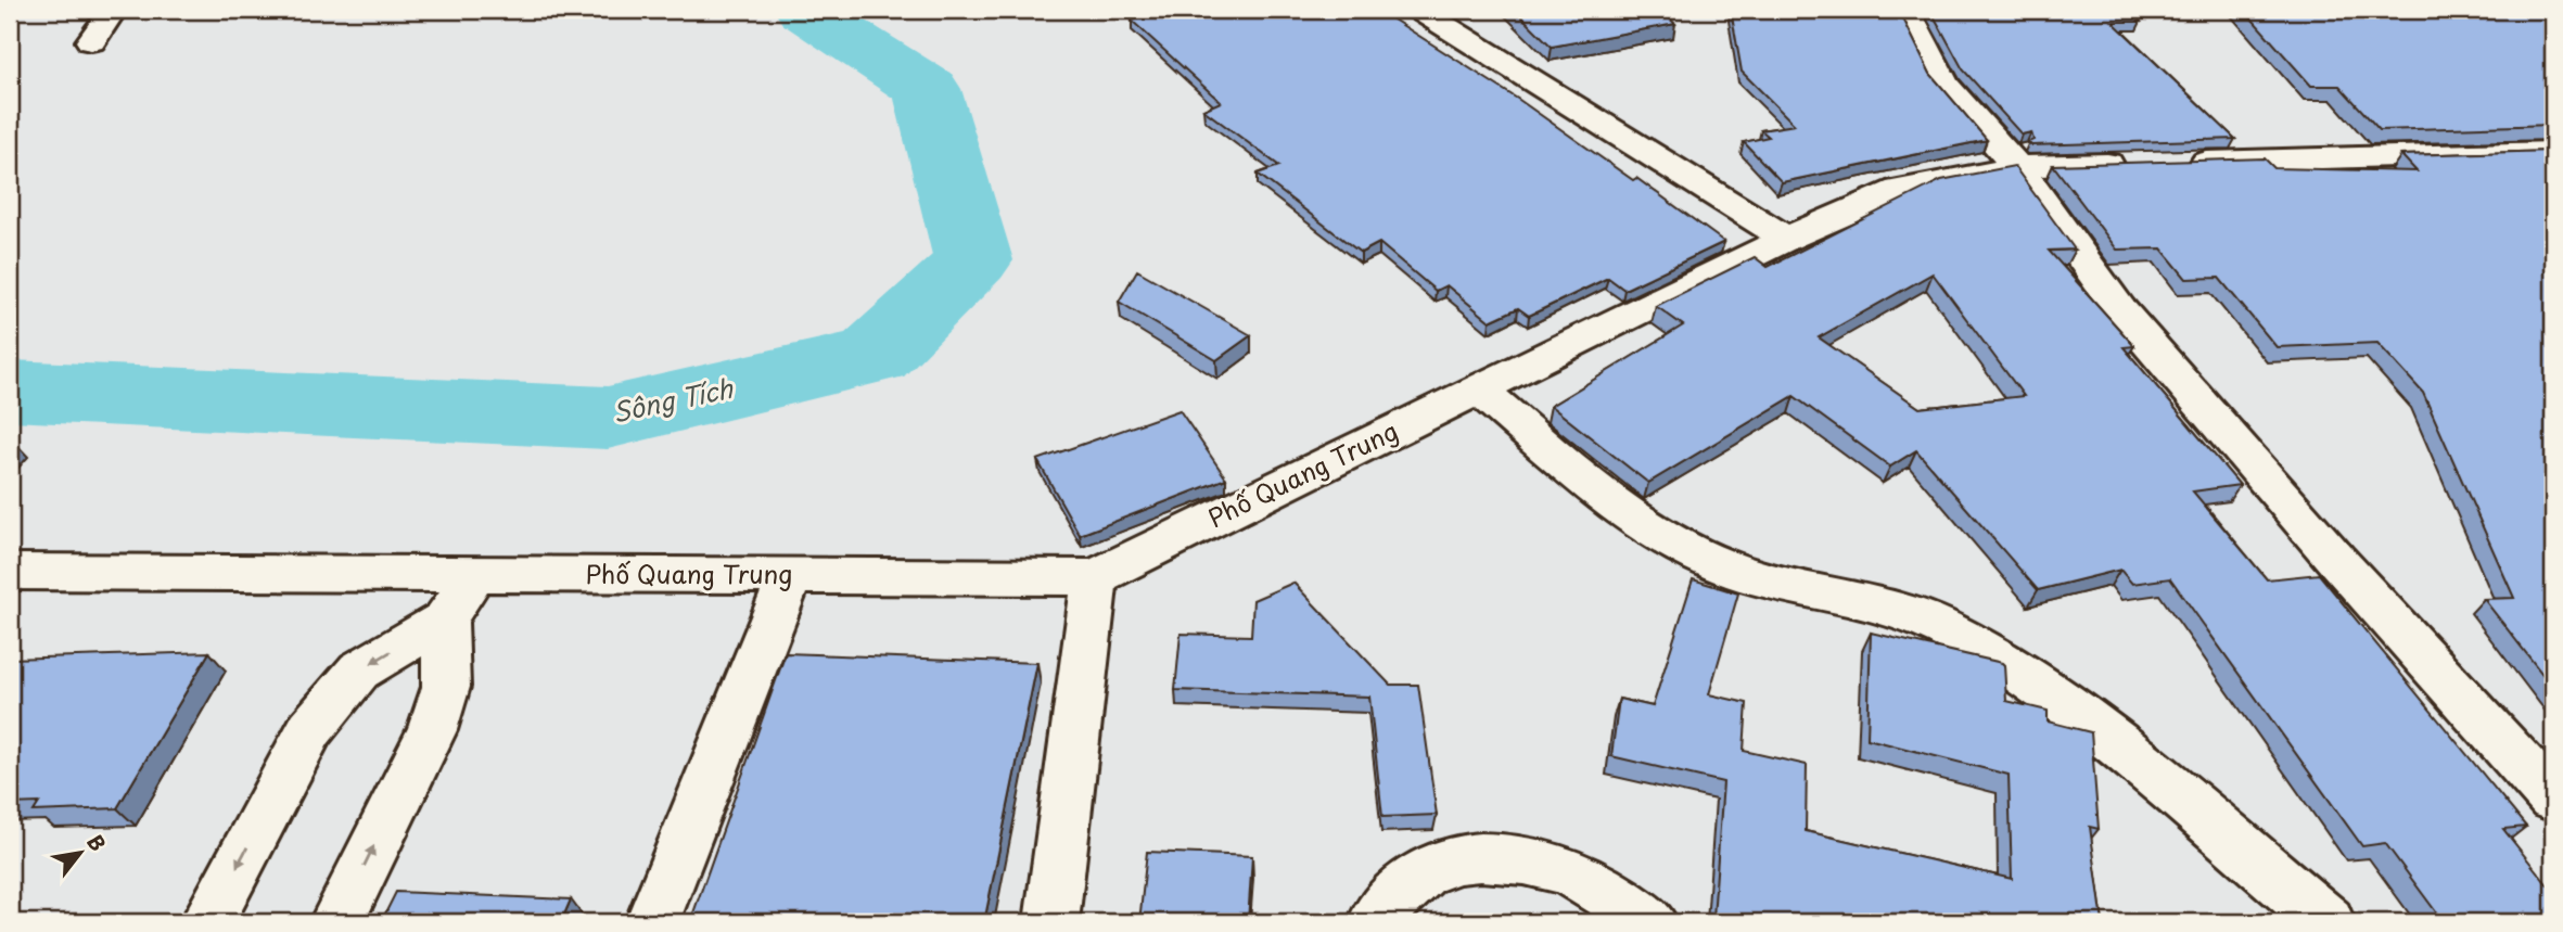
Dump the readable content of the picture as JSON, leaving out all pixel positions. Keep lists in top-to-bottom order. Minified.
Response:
{"streets":{"street":["Phố Quang Trung"]},"water":["Sông Tích"],"north":"top right"}
